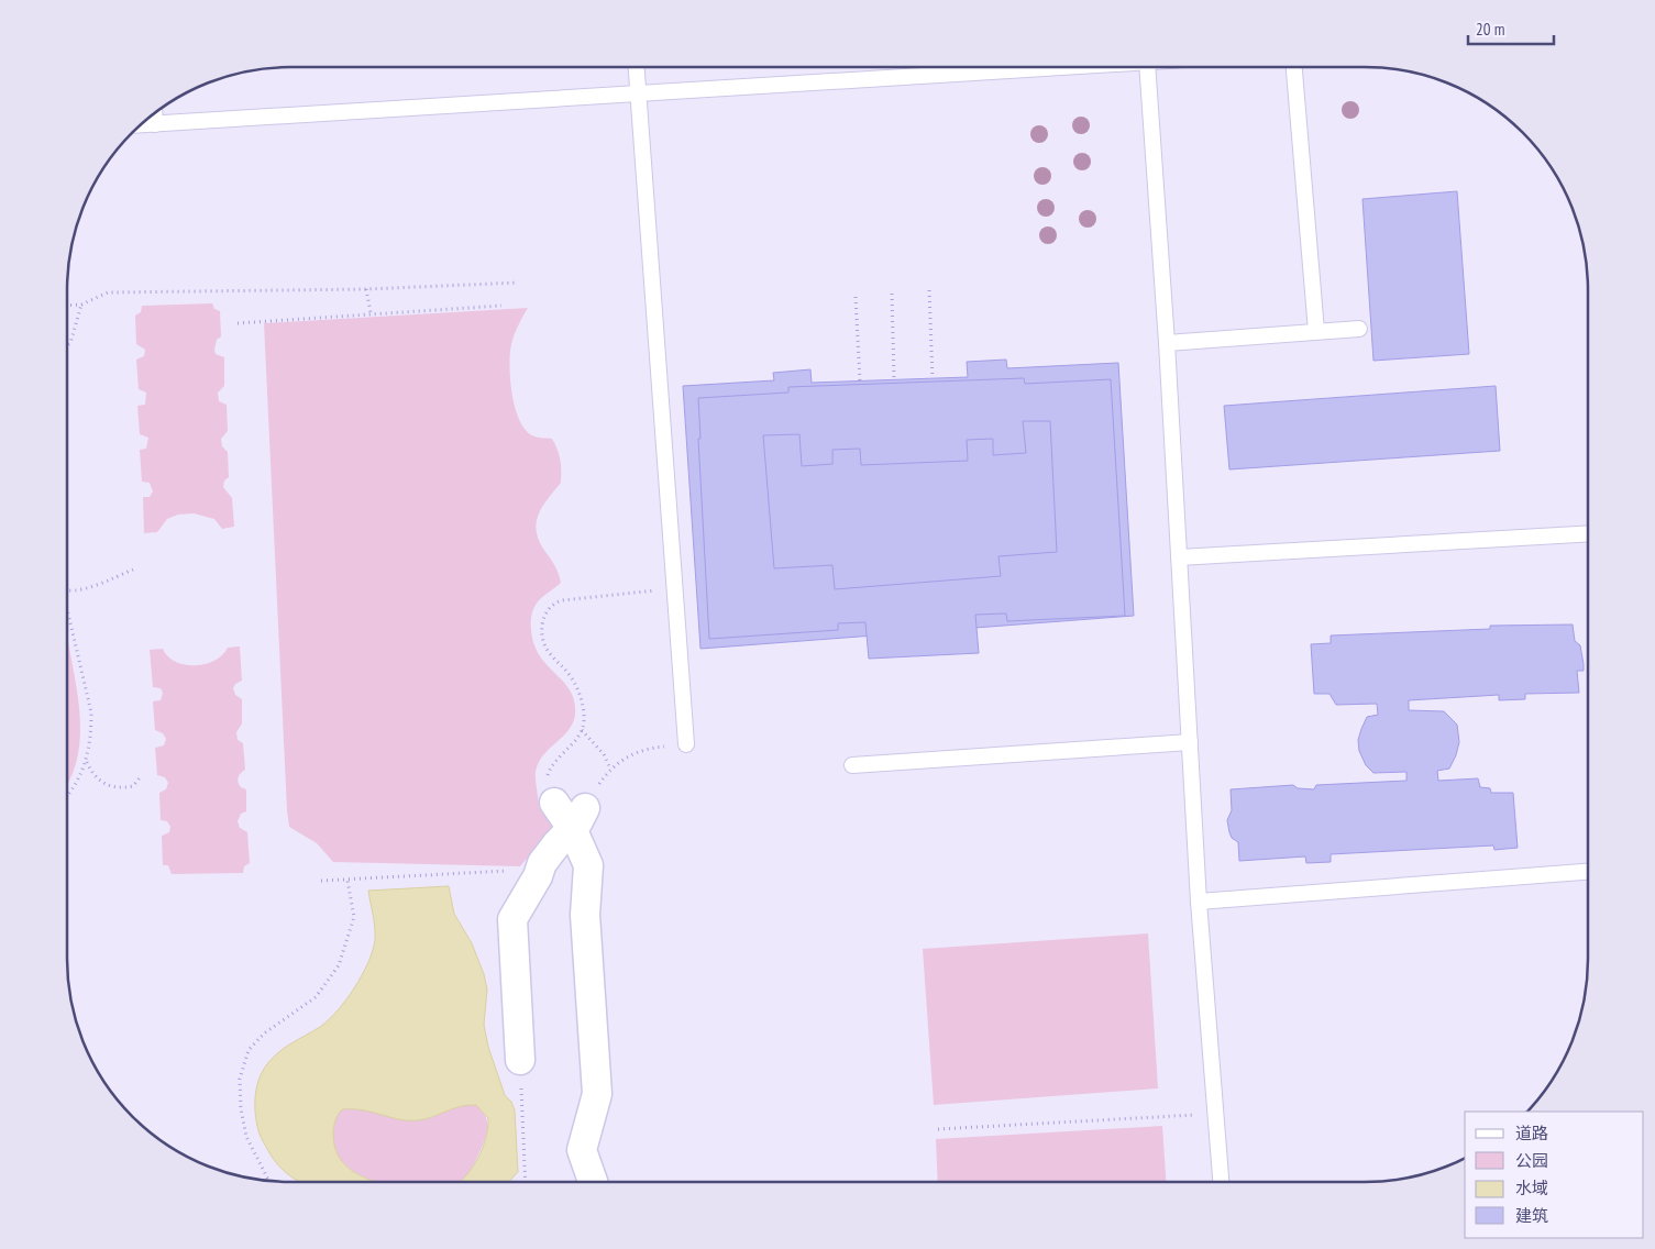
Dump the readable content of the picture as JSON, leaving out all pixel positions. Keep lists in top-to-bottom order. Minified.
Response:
{"legend":["道路","公园","水域","建筑"],"scale_bar":"20 m"}
